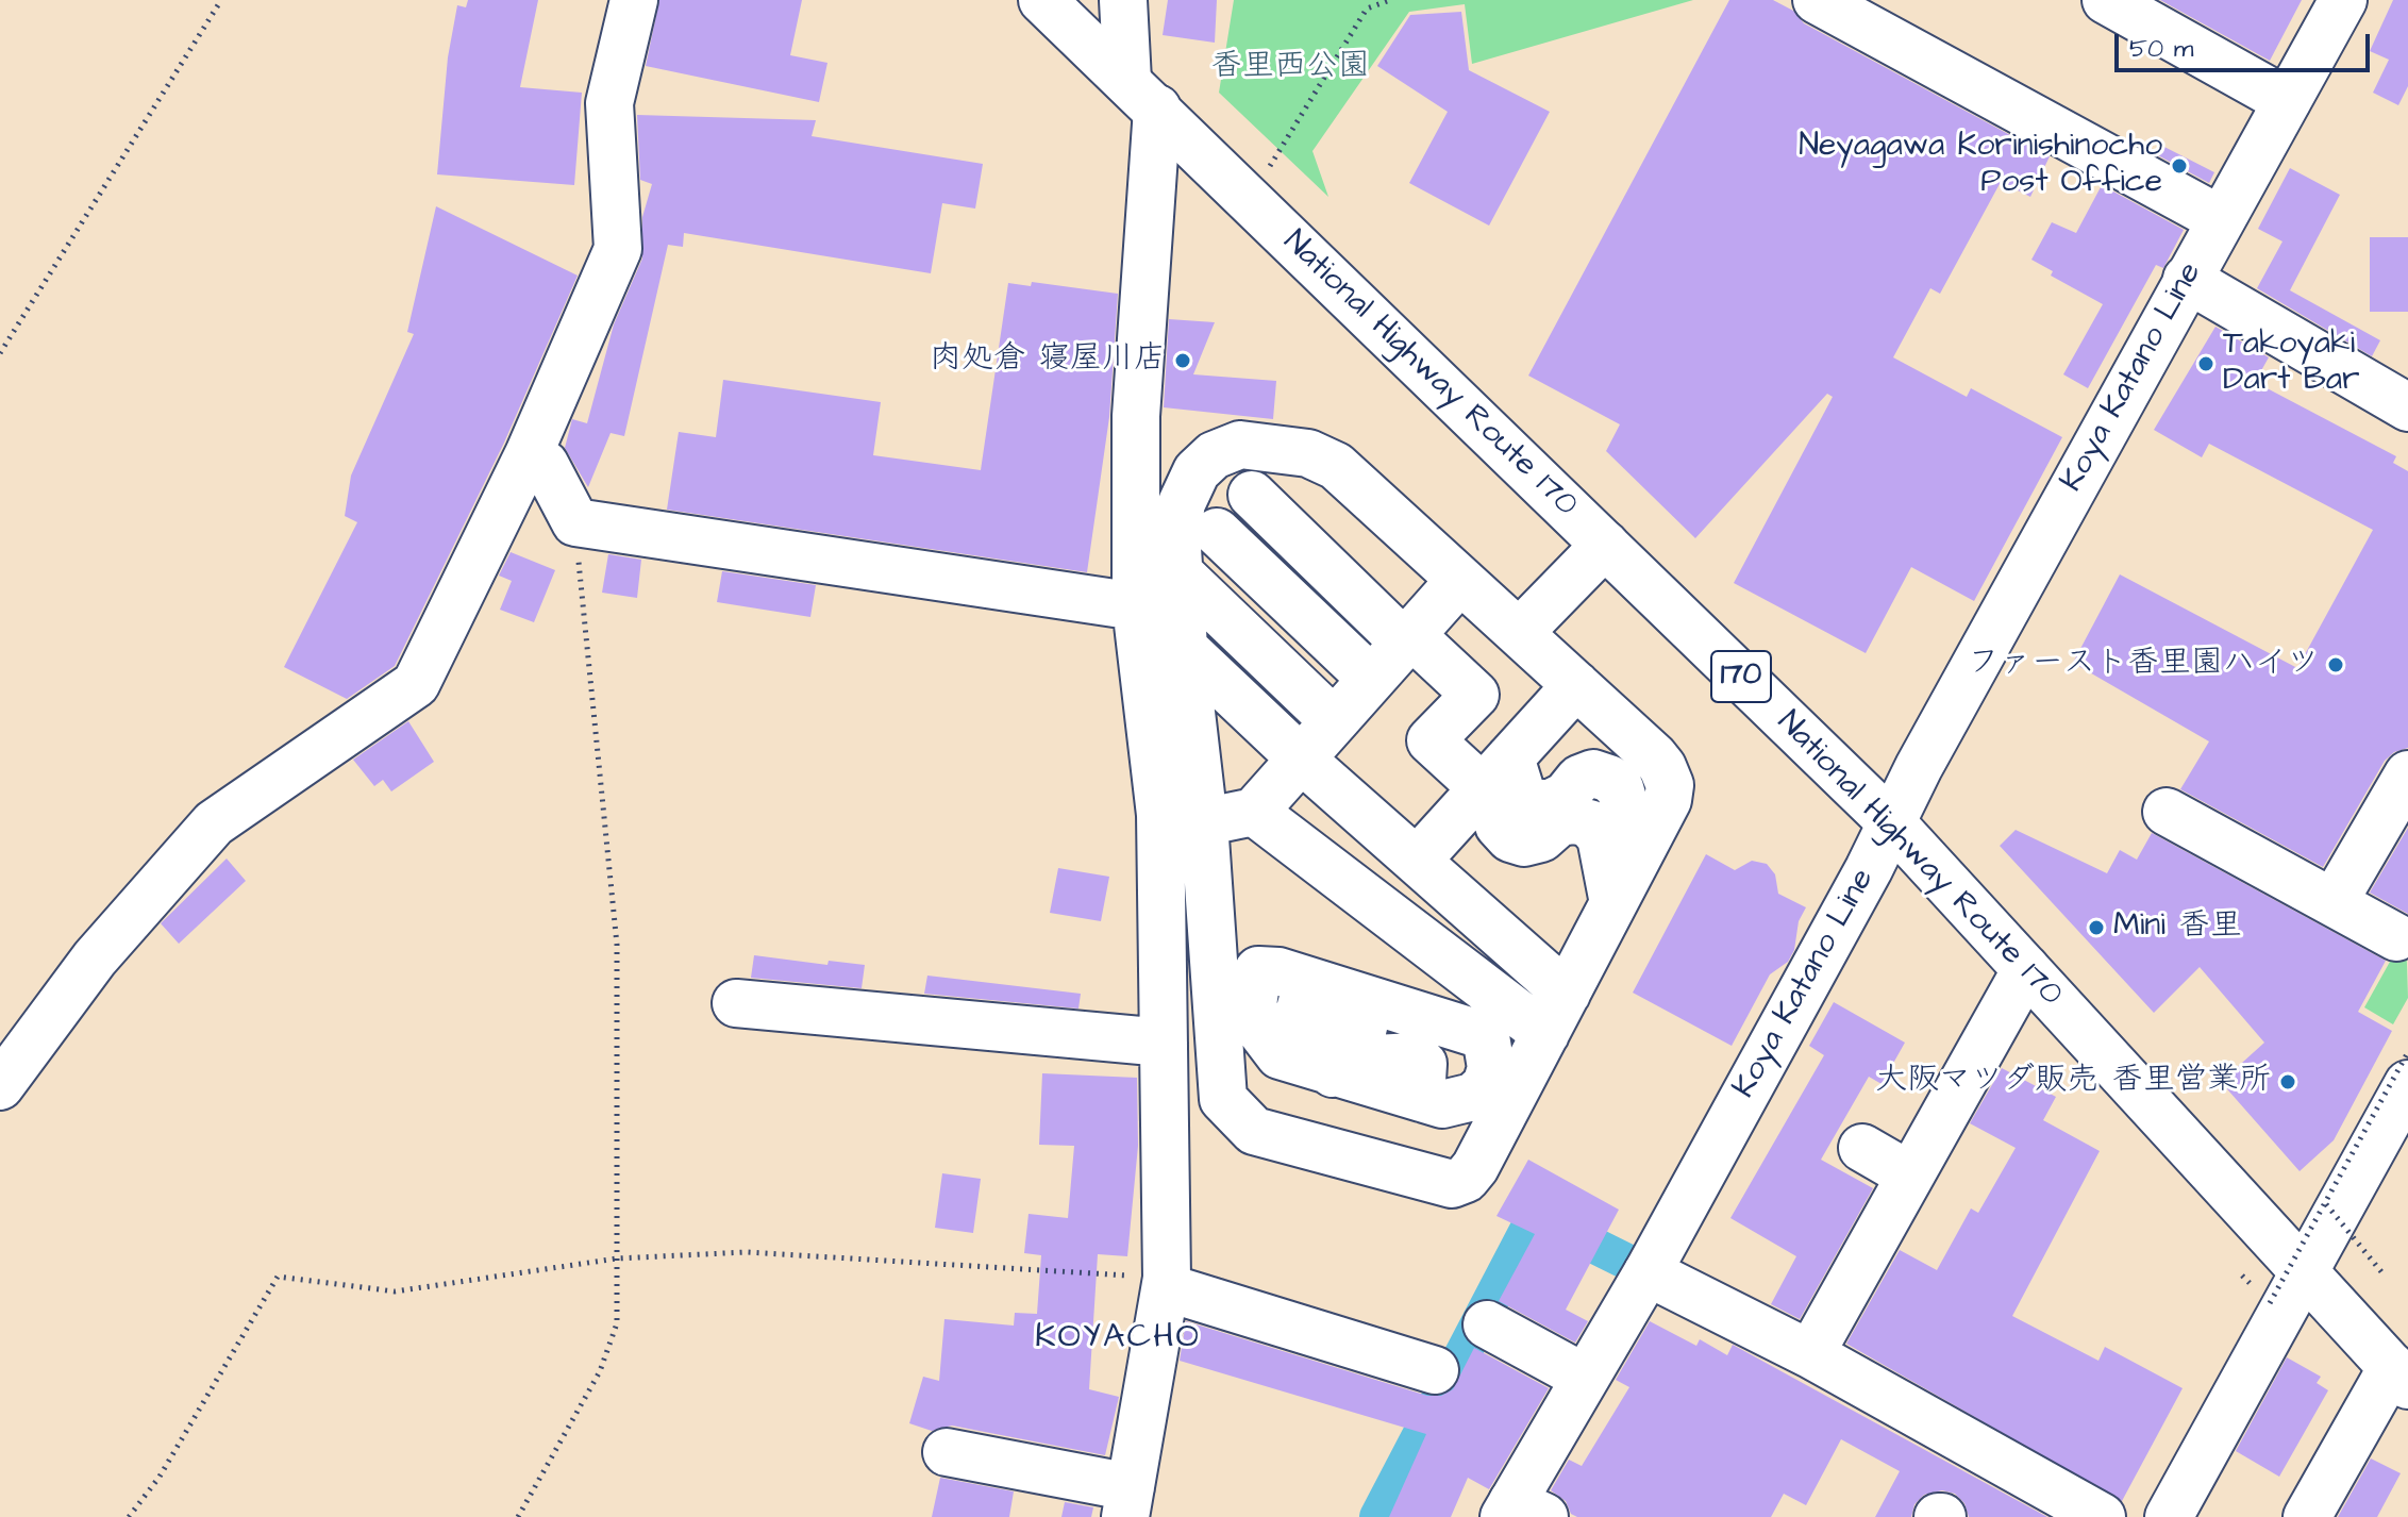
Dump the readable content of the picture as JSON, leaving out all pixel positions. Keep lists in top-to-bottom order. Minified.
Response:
{"streets":{"main road":["National Highway Route 170","Koya Katano Line","170"]},"crossings":[["National Highway Route 170","Koya Katano Line"]],"districts":["KOYACHO"],"parks":["香里西公園"],"places":["Neyagawa Korinishinocho Post Office","肉処倉 寝屋川店","Takoyaki Dart Bar","ファースト香里園ハイツ","Mini 香里","大阪マツダ販売 香里営業所"],"scale_bar":"50 m"}
